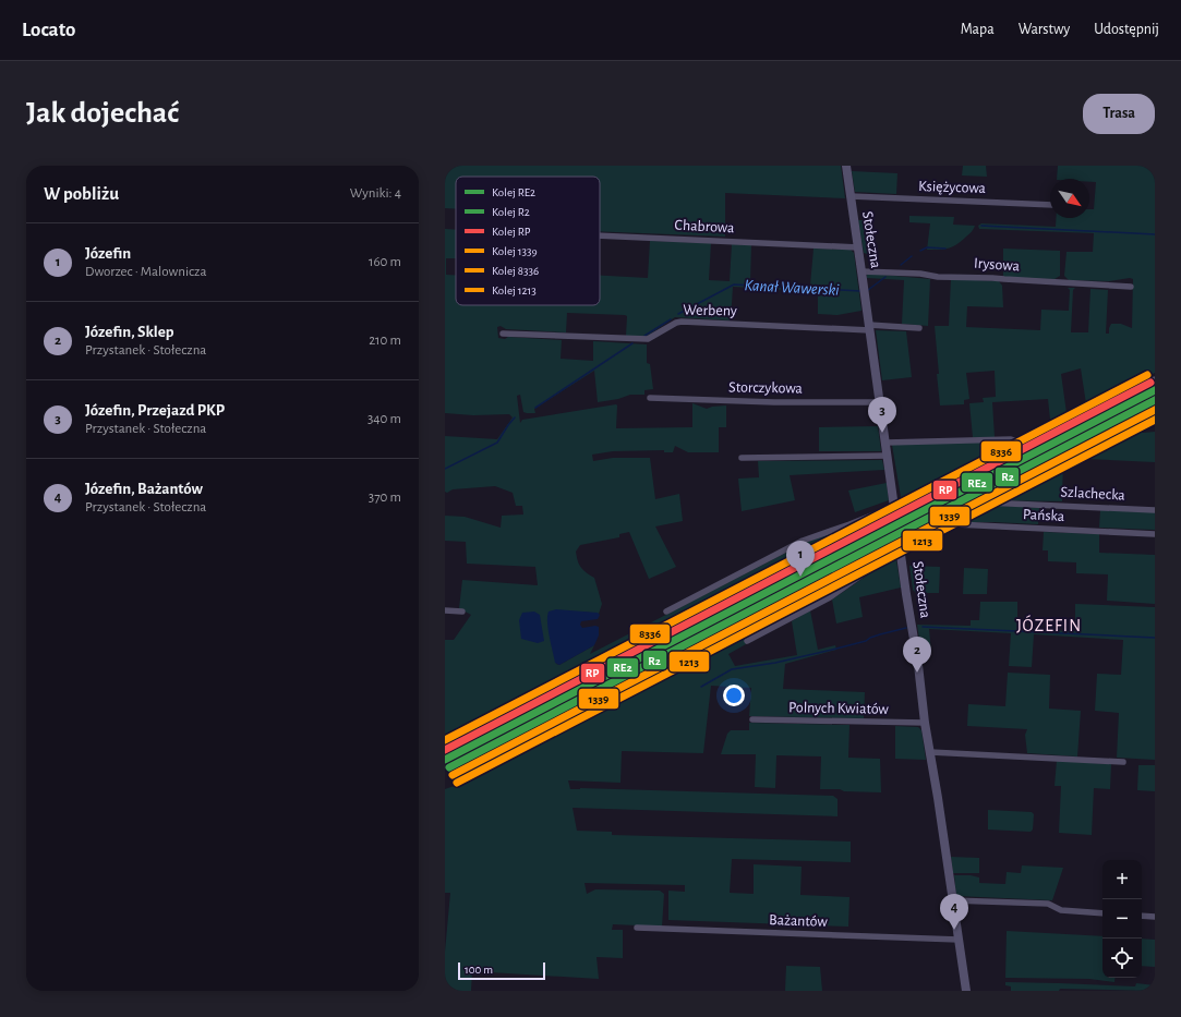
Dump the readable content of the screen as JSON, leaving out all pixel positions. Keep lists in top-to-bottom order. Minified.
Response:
{"streets":{"street":["Księżycowa","Chabrowa","Stołeczna","Irysowa","Werbeny","Storczykowa","Szlachecka","Pańska","Polnych Kwiatów","Bażantów"]},"crossings":[["Księżycowa","Stołeczna"],["Chabrowa","Stołeczna"],["Stołeczna","Irysowa"],["Stołeczna","Werbeny"],["Stołeczna","Storczykowa"],["Stołeczna","Polnych Kwiatów"],["Stołeczna","Bażantów"]],"districts":["JÓZEFIN"],"water":["Kanał Wawerski"],"lines":["rail line 8336","rail line RP","rail line RE2","rail line R2","rail line 1339","rail line 1213"],"legend":["Kolej RE2","Kolej R2","Kolej RP","Kolej 1339","Kolej 8336","Kolej 1213"],"scale_bar":"100 m","north":"bottom right","page":{"header":"Locato","nav":["Mapa","Warstwy","Udostępnij"],"buttons":"Trasa","title":"Jak dojechać","heading":["W pobliżu","Wyniki: 4"],"list":[{"mark":"1","name":"Józefin","note":"Dworzec · Malownicza","value":"160 m"},{"mark":"2","name":"Józefin, Sklep","note":"Przystanek · Stołeczna","value":"210 m"},{"mark":"3","name":"Józefin, Przejazd PKP","note":"Przystanek · Stołeczna","value":"340 m"},{"mark":"4","name":"Józefin, Bażantów","note":"Przystanek · Stołeczna","value":"370 m"}],"pins":["3","1","2","4"],"map_buttons":["+","−"],"scale":"100 m"}}
